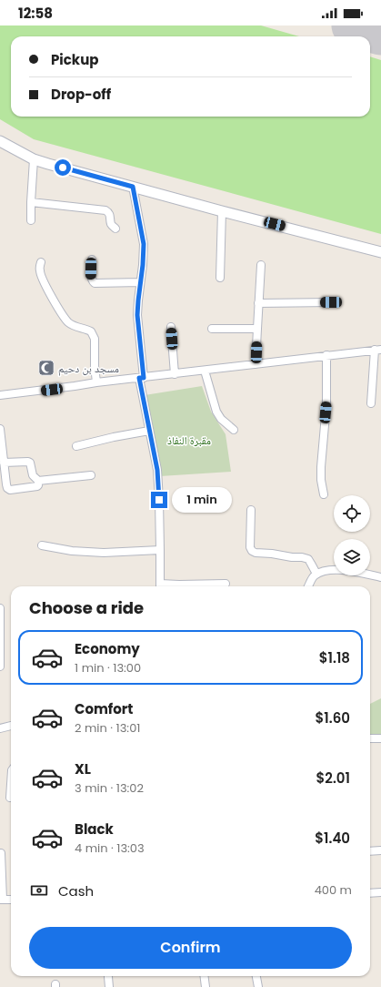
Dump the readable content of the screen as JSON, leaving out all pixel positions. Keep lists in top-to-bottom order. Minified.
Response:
{"parks":["مقبرة النفاذ"],"places":{"mosque":["مسجد بن دحيم"]},"page":{"status":"12:58","banner":["Pickup","Drop-off"],"bubble":"1 min","heading":"Choose a ride","list":[{"name":"Economy","note":"1 min · 13:00","value":"$1.18"},{"name":"Comfort","note":"2 min · 13:01","value":"$1.60"},{"name":"XL","note":"3 min · 13:02","value":"$2.01"},{"name":"Black","note":"4 min · 13:03","value":"$1.40"}],"pay":["Cash","400 m"],"buttons":"Confirm"}}
